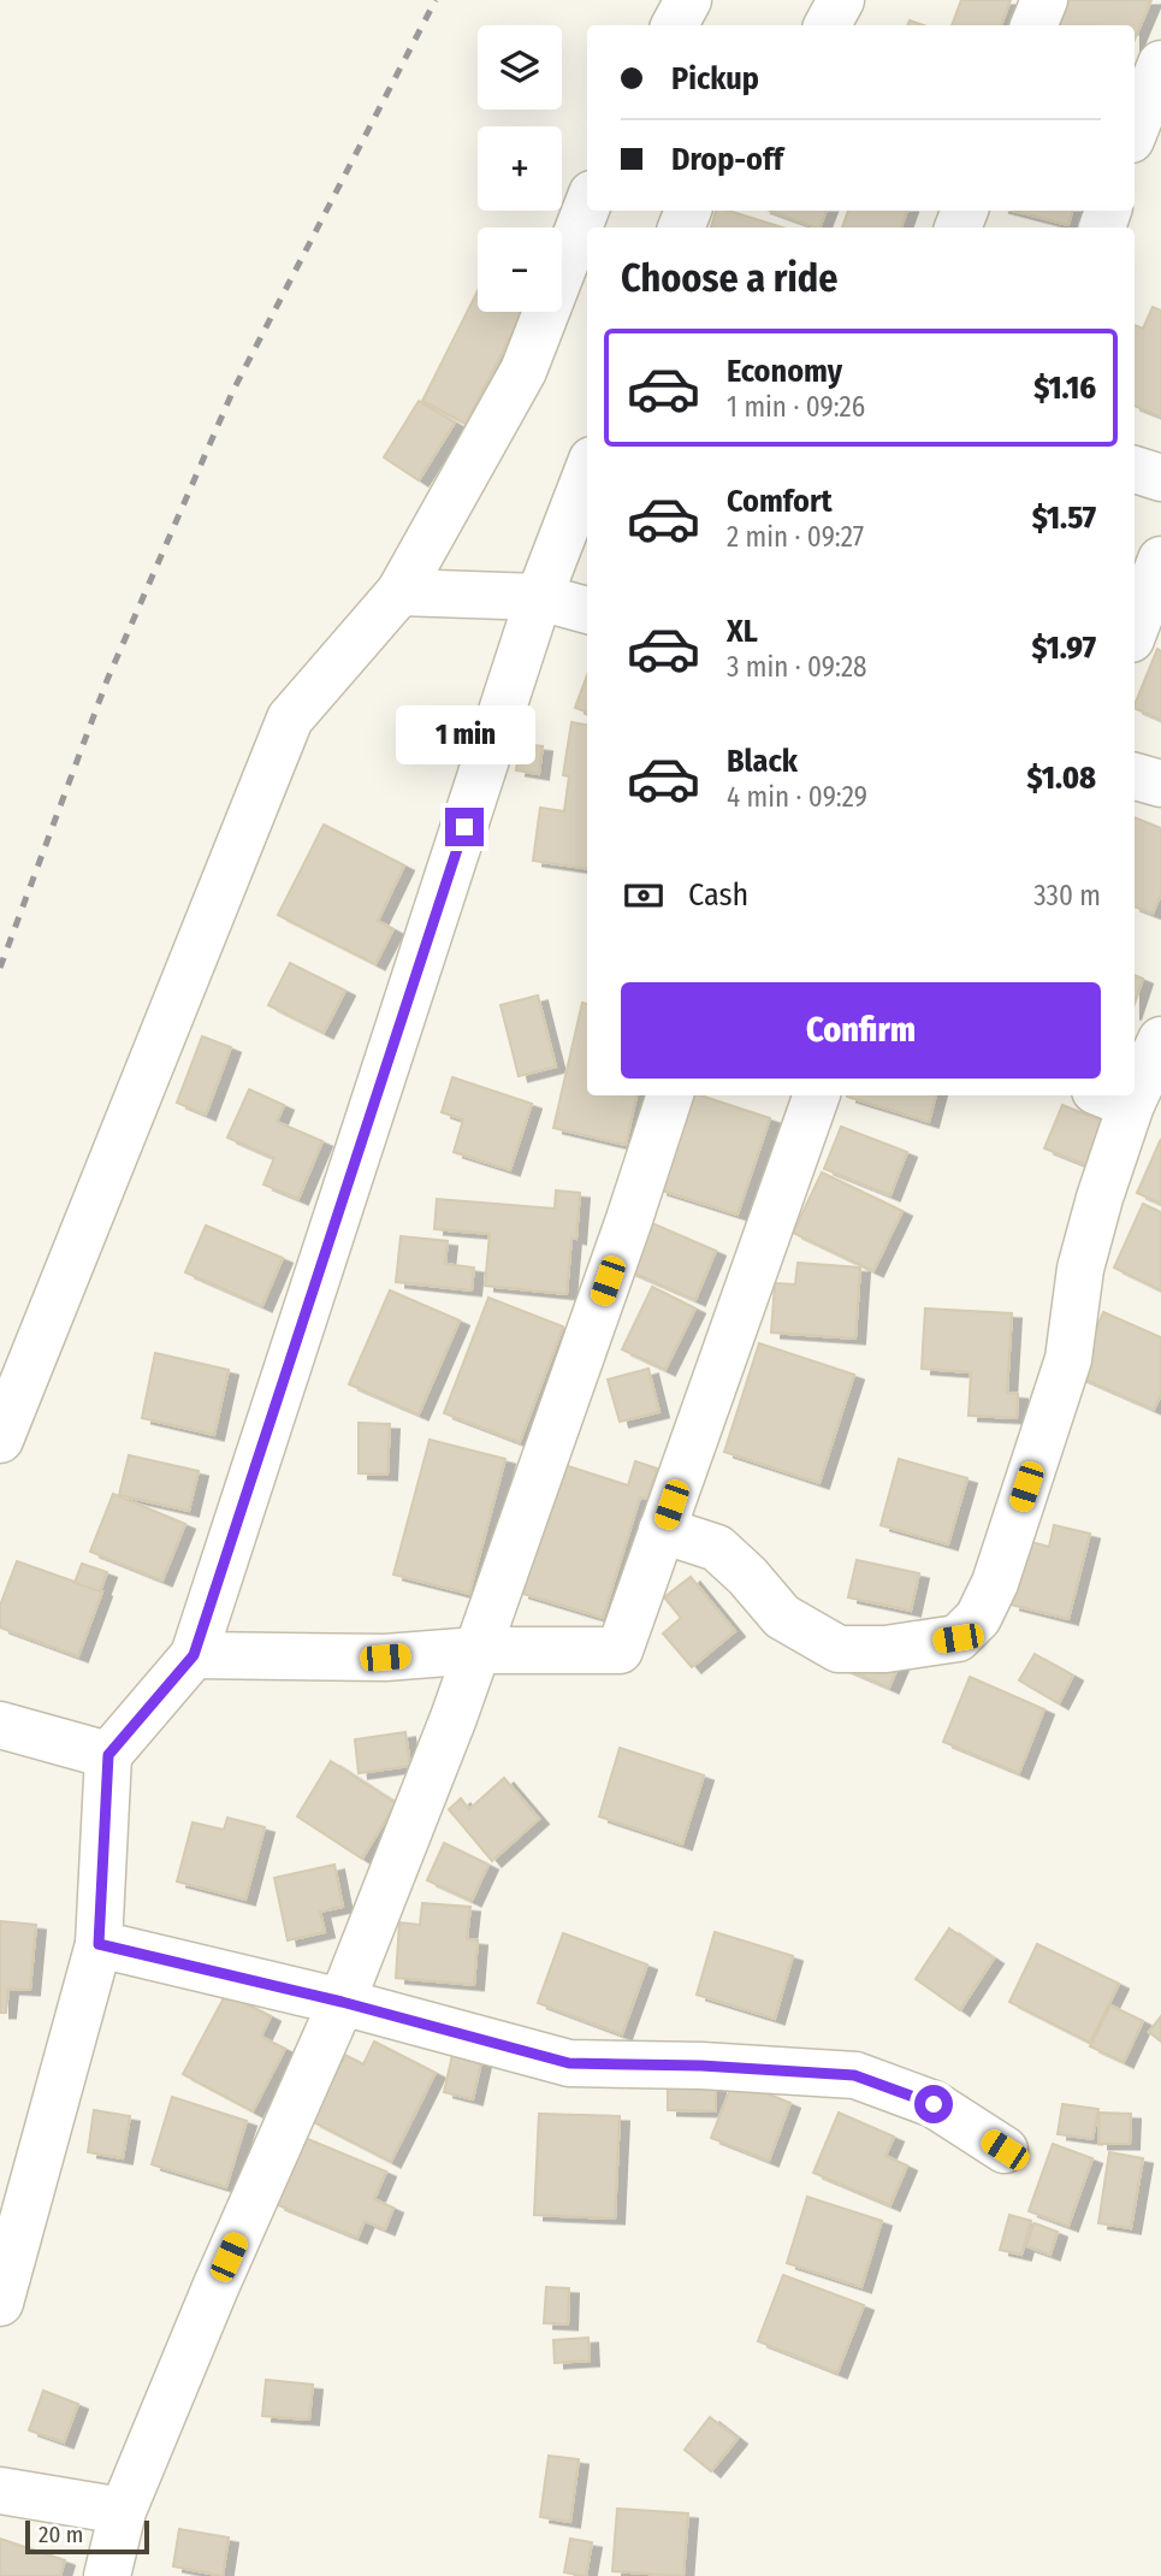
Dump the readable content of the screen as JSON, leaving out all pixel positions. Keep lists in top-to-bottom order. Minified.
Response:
{"scale_bar":"20 m","page":{"map_buttons":["+","−"],"banner":["Pickup","Drop-off"],"heading":"Choose a ride","list":[{"name":"Economy","note":"1 min · 09:26","value":"$1.16"},{"name":"Comfort","note":"2 min · 09:27","value":"$1.57"},{"name":"XL","note":"3 min · 09:28","value":"$1.97"},{"name":"Black","note":"4 min · 09:29","value":"$1.08"}],"bubble":"1 min","pay":["Cash","330 m"],"buttons":"Confirm","scale":"20 m"}}
